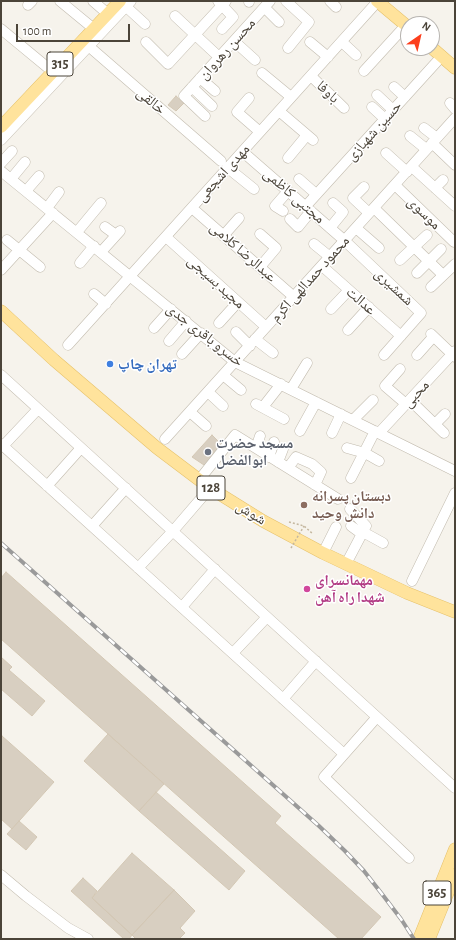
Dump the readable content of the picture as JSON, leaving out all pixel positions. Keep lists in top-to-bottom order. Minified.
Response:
{"streets":{"main road":["315","128","شوش","365"],"street":["محسن رهروان","باوفا","خالقی","حسین شهبازی","مهدی اشجعی","مجتبی کاظمی","موسوی","عبدالرضا کلامی","محمود حمدالهی اکرم","مجید بسیجی","شمشیری","عدالت","خسرو باقری جدی","محبی"]},"crossings":[["315","خالقی"],["باوفا","مهدی اشجعی"],["خالقی","مهدی اشجعی"],["حسین شهبازی","مجتبی کاظمی"],["مهدی اشجعی","مجتبی کاظمی"],["مهدی اشجعی","عبدالرضا کلامی"],["مهدی اشجعی","مجید بسیجی"],["مهدی اشجعی","خسرو باقری جدی"],["مجتبی کاظمی","محمود حمدالهی اکرم"],["مجتبی کاظمی","شمشیری"],["موسوی","محمود حمدالهی اکرم"],["عبدالرضا کلامی","محمود حمدالهی اکرم"],["محمود حمدالهی اکرم","مجید بسیجی"],["محمود حمدالهی اکرم","شمشیری"],["محمود حمدالهی اکرم","عدالت"],["محمود حمدالهی اکرم","خسرو باقری جدی"],["شمشیری","عدالت"],["خسرو باقری جدی","محبی"]],"places":["تهران چاپ","مسجد حضرت ابوالفضل","دبستان پسرانه دانش وحید","مهمانسرای شهدا راه آهن"],"scale_bar":"100 m","north":"top right"}
